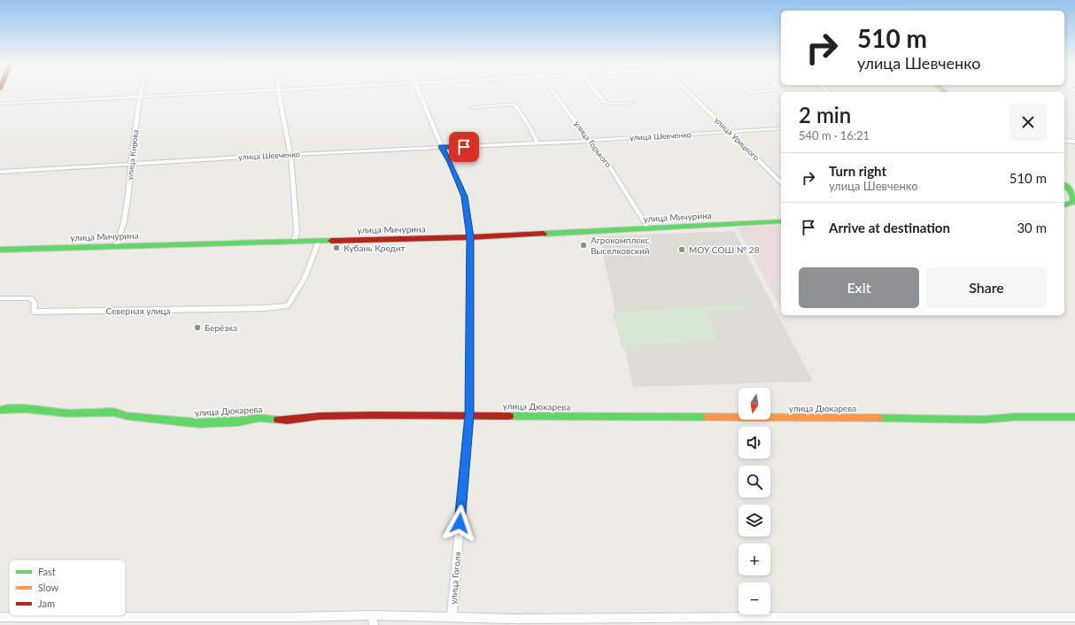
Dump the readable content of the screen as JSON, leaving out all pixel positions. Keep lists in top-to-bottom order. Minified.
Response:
{"streets":{"street":["улица Шевченко","улица Урицкого","улица Горького","улица Кирова","улица Мичурина","Северная улица","улица Дюкарева","улица Гоголя"]},"crossings":[["улица Шевченко","улица Урицкого"],["улица Шевченко","улица Горького"],["улица Шевченко","улица Кирова"],["улица Шевченко","улица Гоголя"],["улица Горького","улица Мичурина"],["улица Кирова","улица Мичурина"],["улица Мичурина","Северная улица"],["улица Мичурина","улица Гоголя"],["улица Дюкарева","улица Гоголя"]],"places":["Агрокомплекс Выселковский","Кубань Кредит","МОУ СОШ № 28","Берёзка"],"legend":["Fast","Slow","Jam"],"north":"bottom","page":{"turn":["510 m","улица Шевченко"],"heading":["2 min","540 m · 16:21"],"list":[{"name":"Turn right","note":"улица Шевченко","value":"510 m"},{"name":"Arrive at destination","value":"30 m"}],"buttons":["Exit","Share"],"map_buttons":["+","−"]}}
